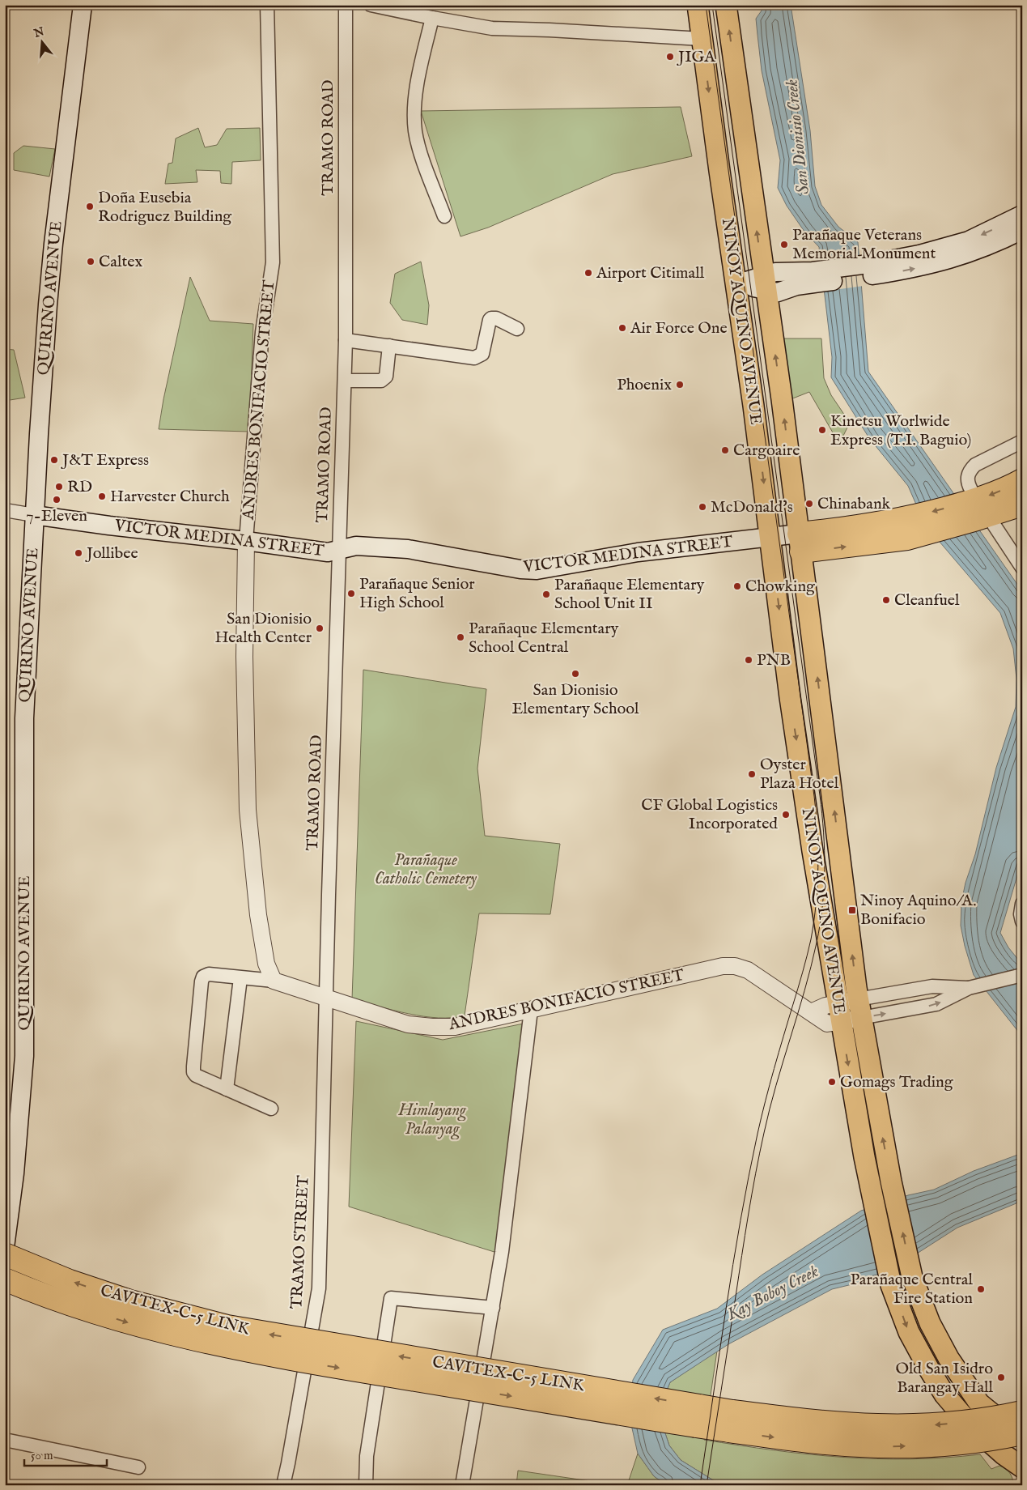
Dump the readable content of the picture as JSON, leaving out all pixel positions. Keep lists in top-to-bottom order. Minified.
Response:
{"streets":{"highway":["CAVITEX–C-5 LINK"],"main road":["QUIRINO AVENUE","NINOY AQUINO AVENUE","VICTOR MEDINA STREET"],"street":["TRAMO ROAD","ANDRES BONIFACIO STREET","TRAMO STREET"]},"crossings":[["TRAMO ROAD","ANDRES BONIFACIO STREET"],["TRAMO ROAD","VICTOR MEDINA STREET"],["TRAMO ROAD","TRAMO STREET"],["QUIRINO AVENUE","VICTOR MEDINA STREET"],["NINOY AQUINO AVENUE","ANDRES BONIFACIO STREET"],["NINOY AQUINO AVENUE","VICTOR MEDINA STREET"],["ANDRES BONIFACIO STREET","VICTOR MEDINA STREET"],["ANDRES BONIFACIO STREET","TRAMO STREET"]],"water":["San Dionisio Creek","Kay Boboy Creek"],"parks":["Parañaque Catholic Cemetery","Himlayang Palanyag"],"places":{"other":["JIGA","Doña Eusebia Rodriguez Building","Parañaque Veterans Memorial Monument","Caltex","Airport Citimall","Air Force One","Phoenix","Kinetsu Worlwide Express (T.I. Baguio)","Cargoaire","J&T Express","RD","Harvester Church","7-Eleven","Chinabank","McDonald's","Jollibee","Chowking","Parañaque Senior High School","Parañaque Elementary School Unit II","Cleanfuel","San Dionisio Health Center","Parañaque Elementary School Central","PNB","San Dionisio Elementary School","Oyster Plaza Hotel","CF Global Logistics Incorporated","Gomags Trading","Parañaque Central Fire Station","Old San Isidro Barangay Hall"],"transit":["Ninoy Aquino/A. Bonifacio"]},"scale_bar":"50 m","north":"top"}
